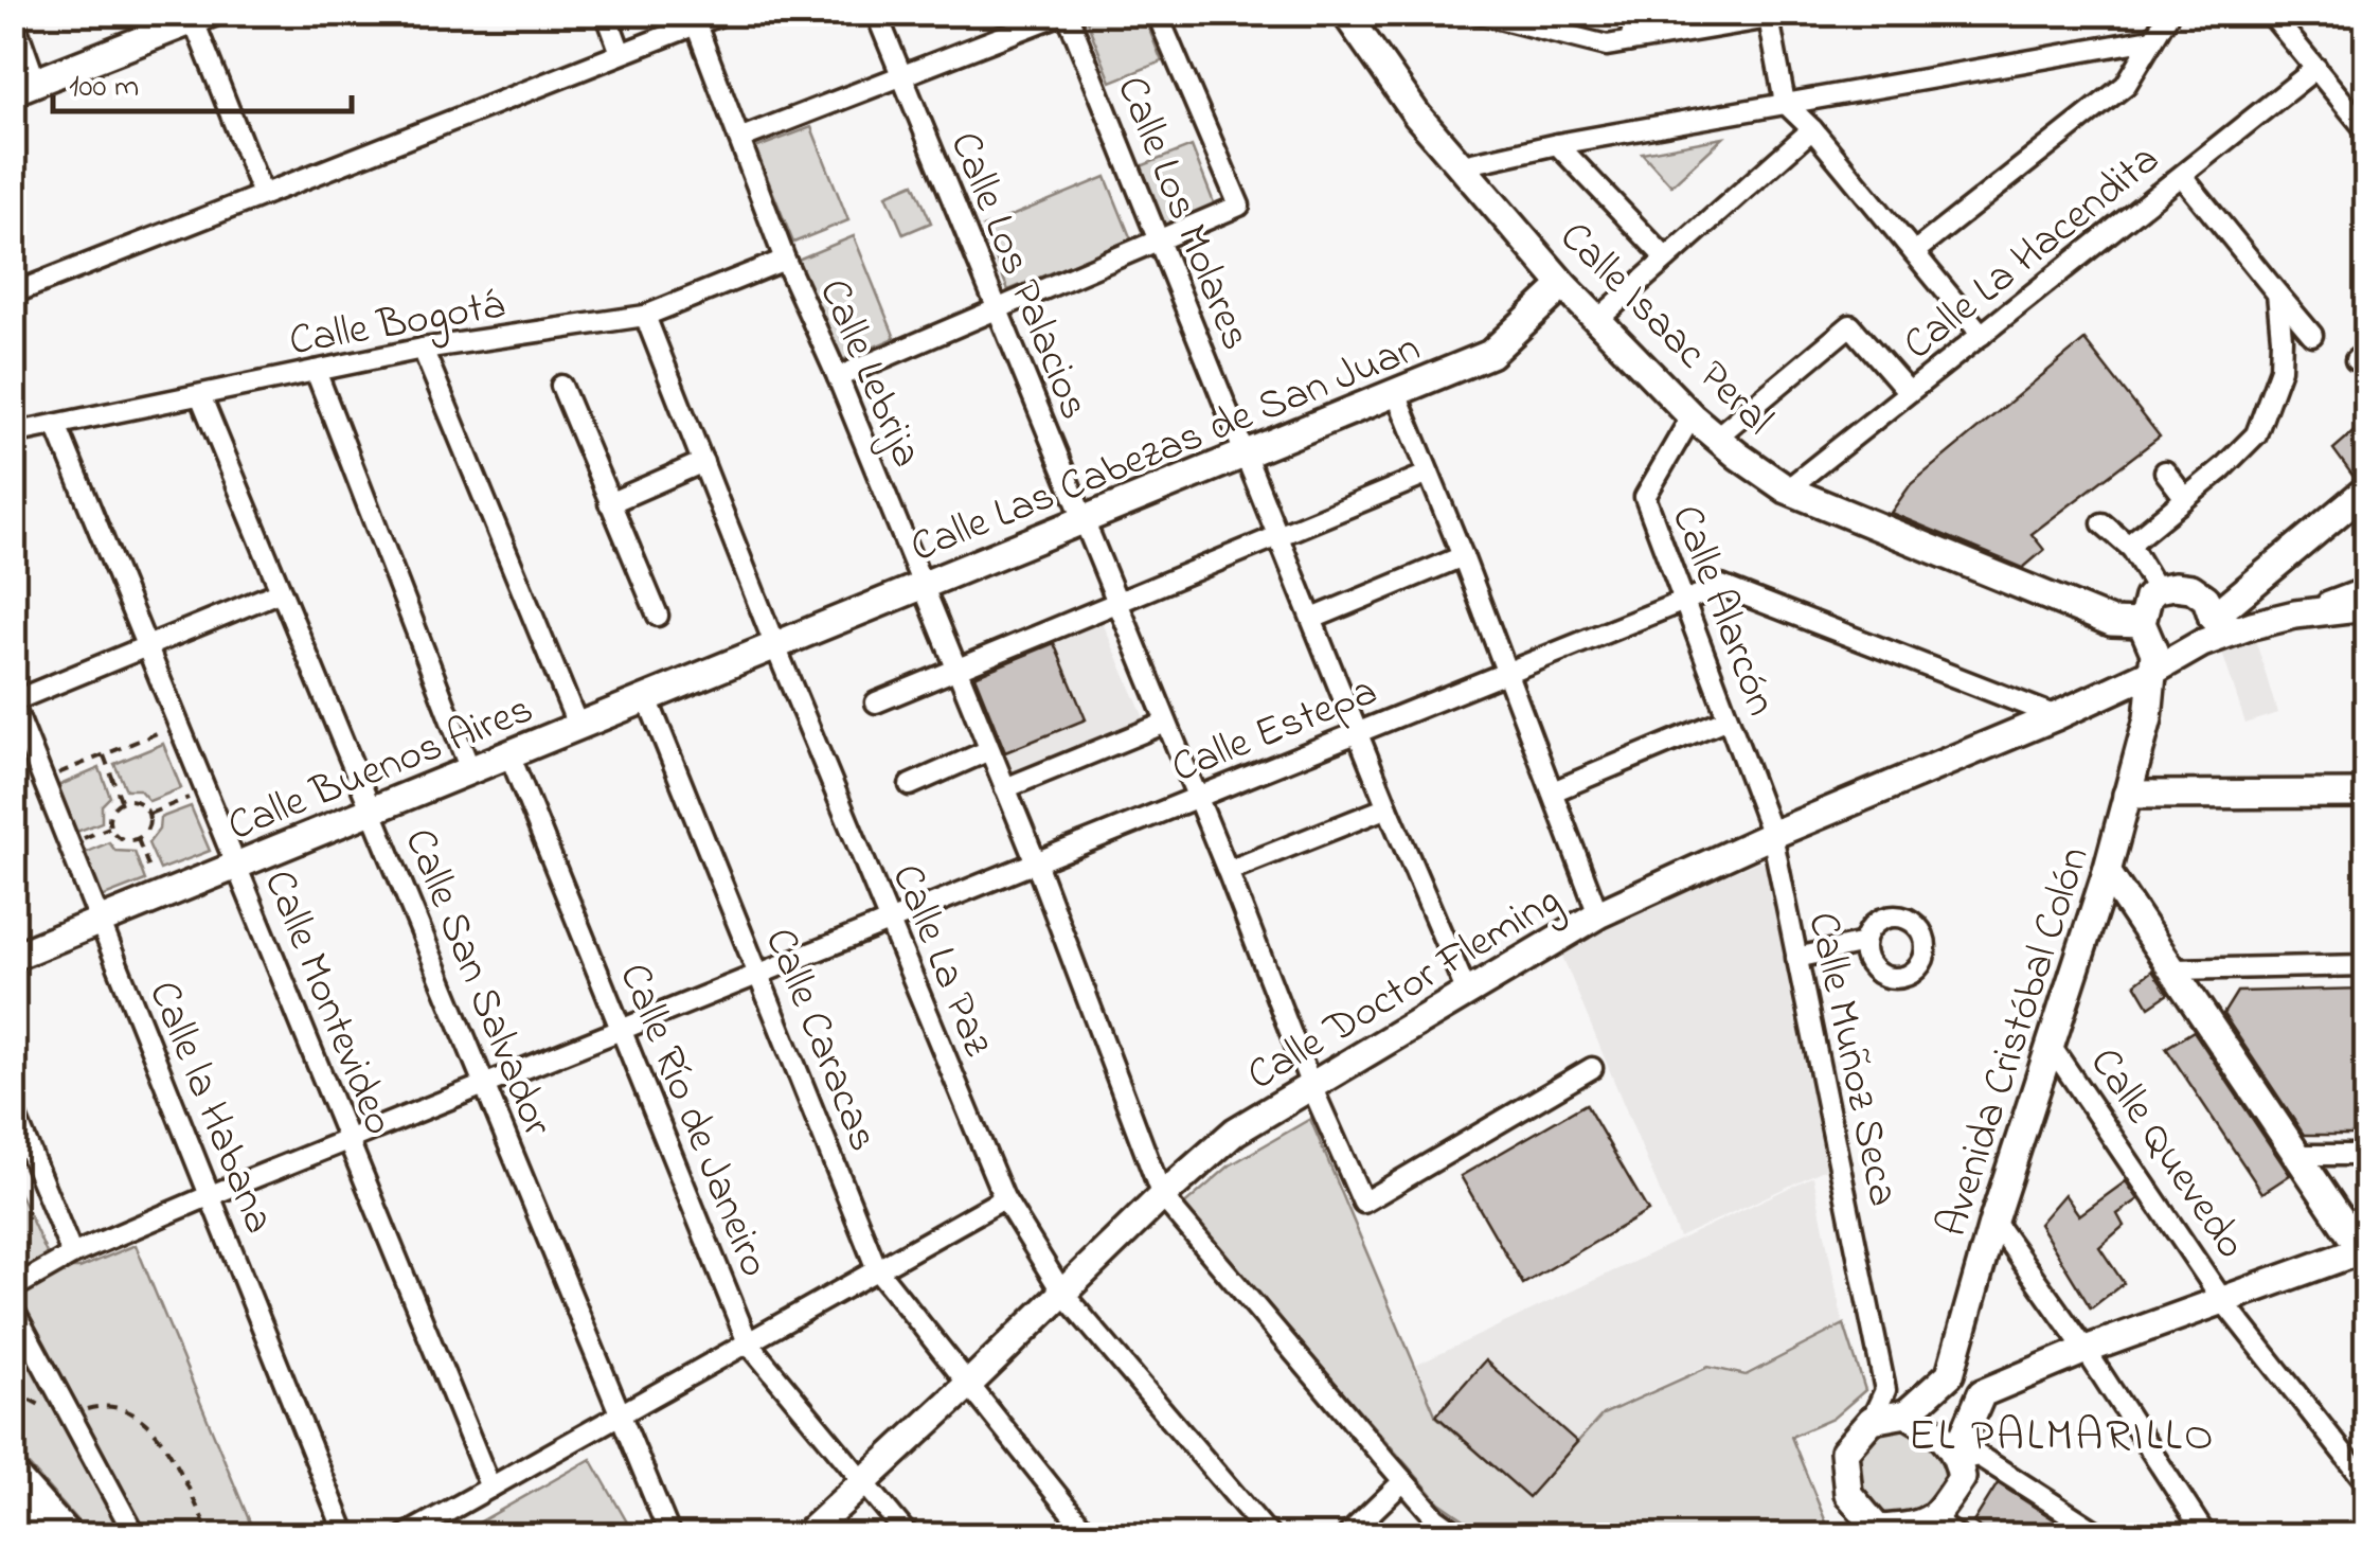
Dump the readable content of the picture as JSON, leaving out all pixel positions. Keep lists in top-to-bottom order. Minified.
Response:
{"streets":{"main road":["Calle Isaac Peral","Calle Las Cabezas de San Juan","Calle Buenos Aires","Calle Doctor Fleming","Avenida Cristóbal Colón","Calle Quevedo"],"street":["Calle Los Molares","Calle La Hacendita","Calle Los Palacios","Calle Bogotá","Calle Lebrija","Calle Alarcón","Calle Estepa","Calle La Paz","Calle San Salvador","Calle Montevideo","Calle Caracas","Calle Muñoz Seca","Calle la Habana","Calle Río de Janeiro"]},"crossings":[["Calle Los Molares","Calle Las Cabezas de San Juan"],["Calle Los Molares","Calle Estepa"],["Calle Los Molares","Calle Doctor Fleming"],["Calle La Hacendita","Calle Isaac Peral"],["Calle Los Palacios","Calle Las Cabezas de San Juan"],["Calle Los Palacios","Calle Estepa"],["Calle Los Palacios","Calle Doctor Fleming"],["Calle Bogotá","Calle Lebrija"],["Calle Bogotá","Calle La Paz"],["Calle Bogotá","Calle San Salvador"],["Calle Bogotá","Calle Montevideo"],["Calle Isaac Peral","Calle Las Cabezas de San Juan"],["Calle Isaac Peral","Calle Alarcón"],["Calle Isaac Peral","Avenida Cristóbal Colón"],["Calle Lebrija","Calle Las Cabezas de San Juan"],["Calle Lebrija","Calle Estepa"],["Calle Lebrija","Calle Doctor Fleming"],["Calle Las Cabezas de San Juan","Calle Buenos Aires"],["Calle Las Cabezas de San Juan","Calle La Paz"],["Calle Alarcón","Calle Estepa"],["Calle Alarcón","Calle Doctor Fleming"],["Calle Alarcón","Calle Muñoz Seca"],["Calle Estepa","Calle La Paz"],["Calle Estepa","Calle San Salvador"],["Calle Estepa","Calle Doctor Fleming"],["Calle Estepa","Calle Montevideo"],["Calle Estepa","Calle Caracas"],["Calle Estepa","Calle la Habana"],["Calle Estepa","Calle Río de Janeiro"],["Calle Buenos Aires","Calle La Paz"],["Calle Buenos Aires","Calle San Salvador"],["Calle Buenos Aires","Calle Montevideo"],["Calle Buenos Aires","Calle Caracas"],["Calle Buenos Aires","Calle la Habana"],["Calle Buenos Aires","Calle Río de Janeiro"],["Calle La Paz","Calle Doctor Fleming"],["Calle Doctor Fleming","Calle Caracas"],["Calle Doctor Fleming","Avenida Cristóbal Colón"],["Calle Doctor Fleming","Calle Muñoz Seca"],["Calle Doctor Fleming","Calle Río de Janeiro"],["Avenida Cristóbal Colón","Calle Muñoz Seca"],["Avenida Cristóbal Colón","Calle Quevedo"],["Calle Muñoz Seca","Calle Quevedo"]],"districts":["EL PALMARILLO"],"scale_bar":"100 m"}
